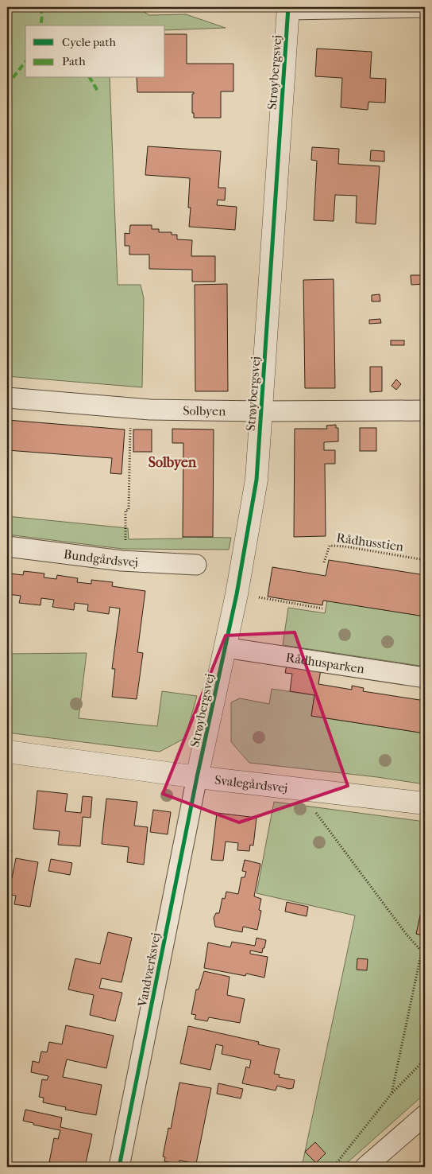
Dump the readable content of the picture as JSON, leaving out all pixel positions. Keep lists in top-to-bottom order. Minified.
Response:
{"streets":{"street":["Strøybergsvej","Solbyen","Bundgårdsvej","Rådhusparken","Svalegårdsvej","Vandværksvej"],"path":["Rådhusstien"]},"crossings":[["Strøybergsvej","Solbyen"],["Strøybergsvej","Rådhusparken"],["Strøybergsvej","Svalegårdsvej"],["Strøybergsvej","Vandværksvej"],["Svalegårdsvej","Vandværksvej"]],"districts":["Solbyen"],"legend":["Cycle path","Path"]}
